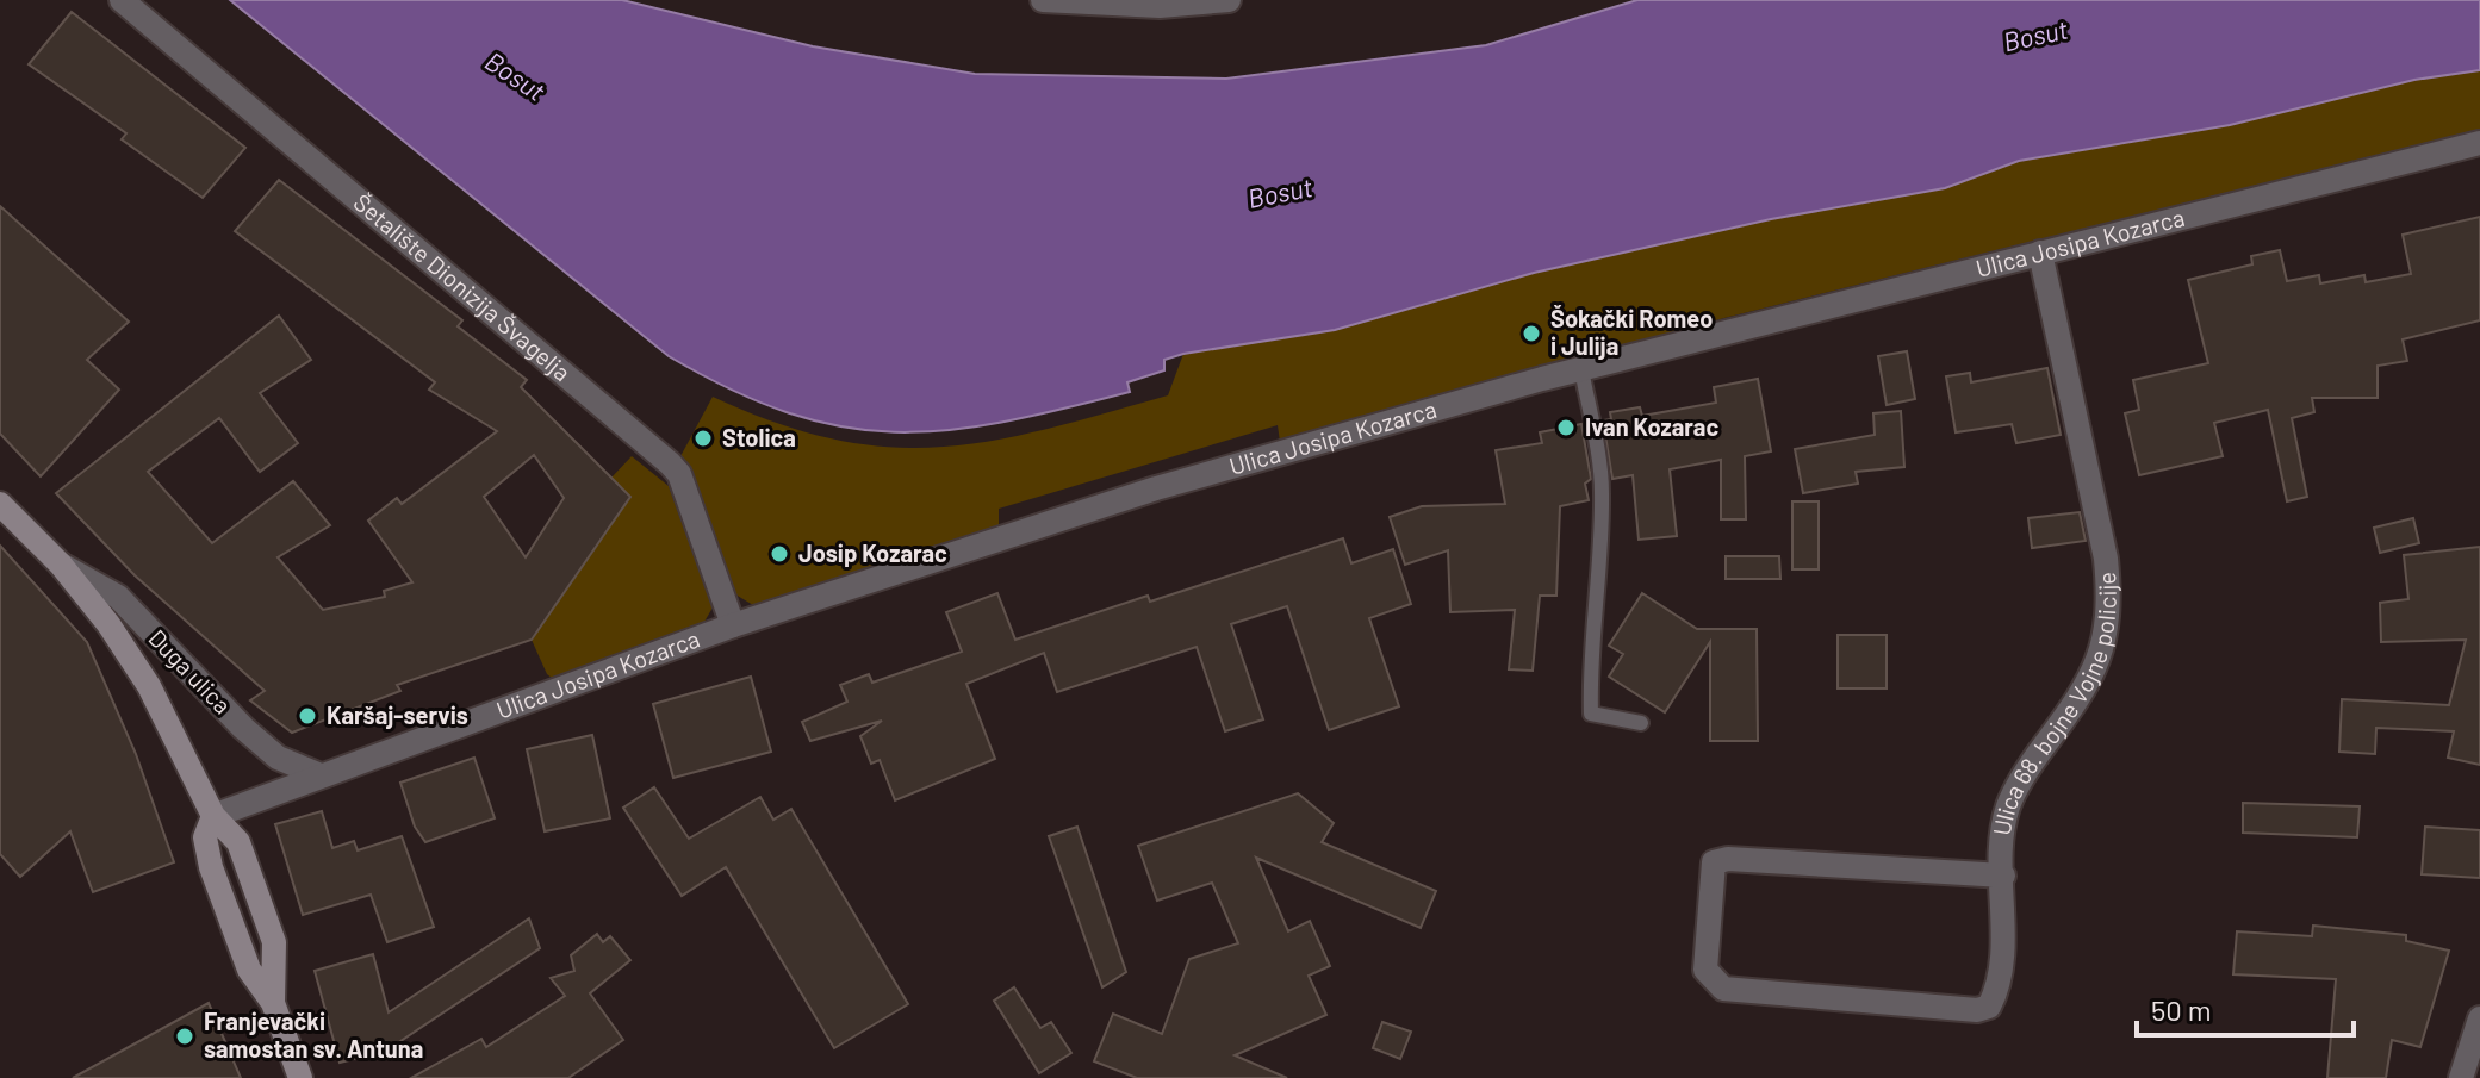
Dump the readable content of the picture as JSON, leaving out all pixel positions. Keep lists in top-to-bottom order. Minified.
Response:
{"streets":{"main road":["Duga ulica"],"street":["Ulica Josipa Kozarca","Šetalište Dionizija Švagelja","Ulica 68. bojne Vojne policije"]},"crossings":[["Ulica Josipa Kozarca","Šetalište Dionizija Švagelja"],["Ulica Josipa Kozarca","Duga ulica"],["Ulica Josipa Kozarca","Ulica 68. bojne Vojne policije"]],"water":["Bosut"],"places":["Šokački Romeo i Julija","Ivan Kozarac","Stolica","Josip Kozarac","Karšaj-servis","Franjevački samostan sv. Antuna"],"scale_bar":"50 m"}
